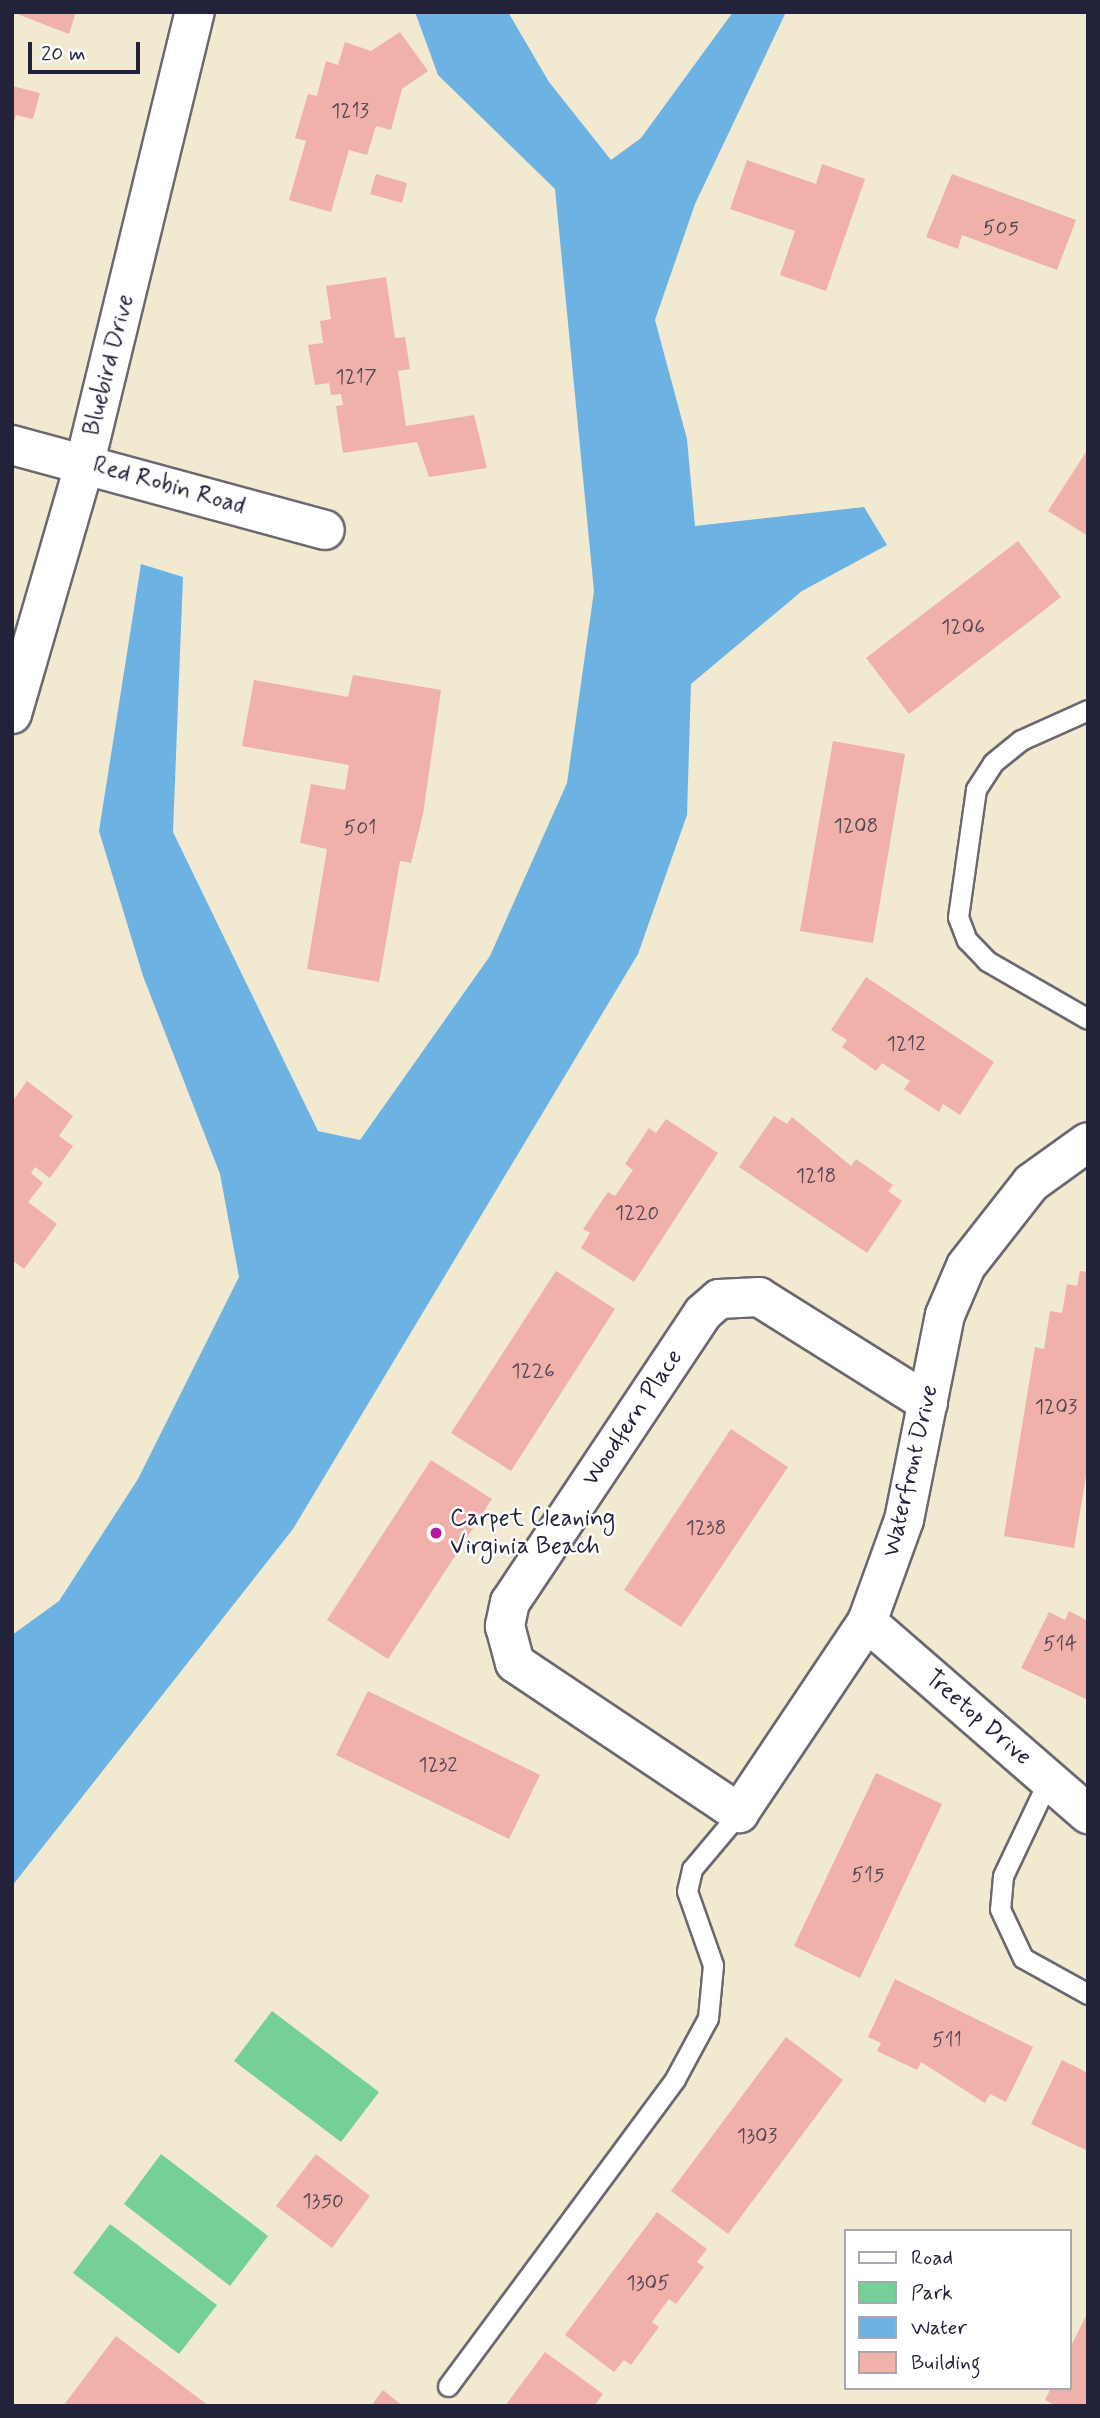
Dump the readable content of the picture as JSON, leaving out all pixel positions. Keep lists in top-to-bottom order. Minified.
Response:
{"streets":{"street":["Bluebird Drive","Red Robin Road","Woodfern Place","Waterfront Drive","Treetop Drive"]},"crossings":[["Bluebird Drive","Red Robin Road"],["Woodfern Place","Waterfront Drive"],["Waterfront Drive","Treetop Drive"]],"places":["Carpet Cleaning Virginia Beach"],"house_numbers":["1213","505","1217","1206","1208","501","1212","1218","1220","1226","1203","1238","514","1232","515","511","1303","1350","1305"],"legend":["Road","Park","Water","Building"],"scale_bar":"20 m"}
